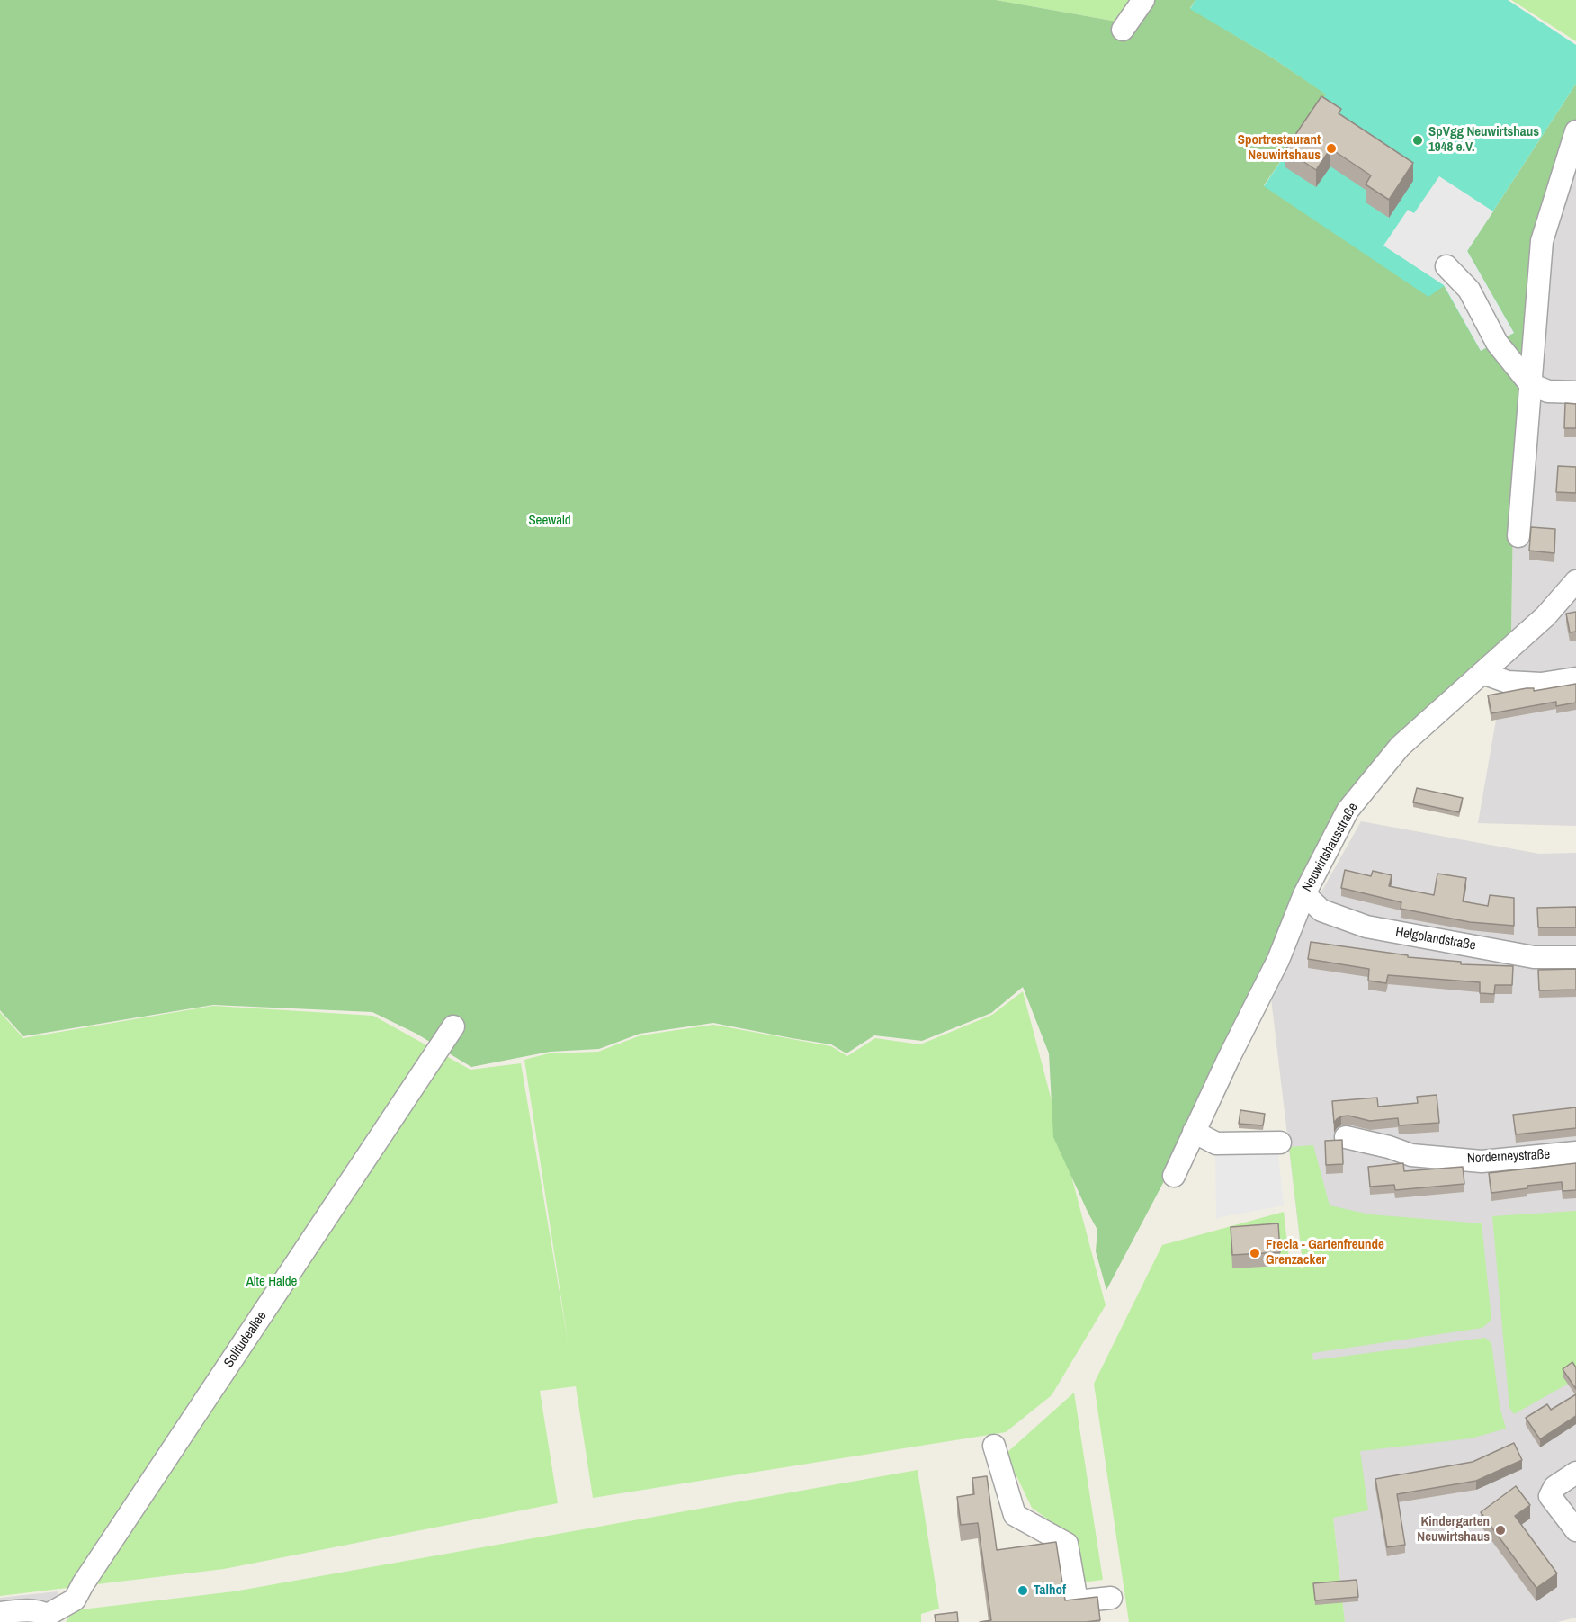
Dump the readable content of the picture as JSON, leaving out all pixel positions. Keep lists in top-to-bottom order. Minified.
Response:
{"streets":{"street":["Neuwirtshausstraße","Helgolandstraße","Norderneystraße","Solitudeallee"]},"crossings":[["Neuwirtshausstraße","Helgolandstraße"]],"parks":["Seewald","Alte Halde"],"places":["SpVgg Neuwirtshaus 1948 e.V.","Sportrestaurant Neuwirtshaus","Frecla - Gartenfreunde Grenzacker","Kindergarten Neuwirtshaus","Talhof"]}
